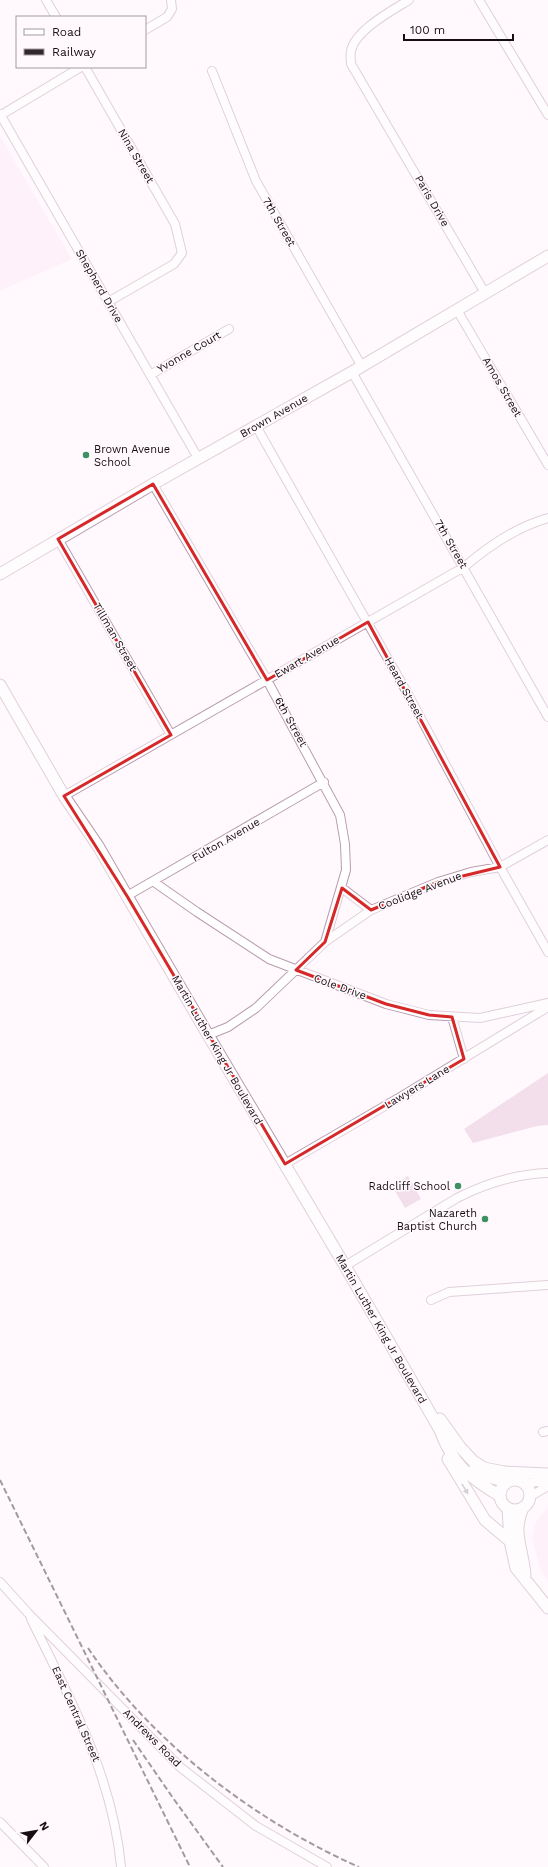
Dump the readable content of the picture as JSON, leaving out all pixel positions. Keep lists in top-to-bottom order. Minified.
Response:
{"streets":{"main road":["Brown Avenue","Martin Luther King Jr Boulevard"],"street":["Nina Street","Paris Drive","7th Street","Shepherd Drive","Yvonne Court","Amos Street","Tillman Street","Ewart Avenue","Heard Street","6th Street","Fulton Avenue","Coolidge Avenue","Cole Drive","Lawyers Lane","East Central Street","Andrews Road"]},"crossings":[["Nina Street","Shepherd Drive"],["Paris Drive","Brown Avenue"],["7th Street","Brown Avenue"],["7th Street","Ewart Avenue"],["Shepherd Drive","Yvonne Court"],["Shepherd Drive","Brown Avenue"],["Amos Street","Brown Avenue"],["Brown Avenue","Tillman Street"],["Brown Avenue","Heard Street"],["Brown Avenue","6th Street"],["Tillman Street","Ewart Avenue"],["Ewart Avenue","Heard Street"],["Ewart Avenue","6th Street"],["Ewart Avenue","Martin Luther King Jr Boulevard"],["Heard Street","Coolidge Avenue"],["6th Street","Fulton Avenue"],["6th Street","Coolidge Avenue"],["Fulton Avenue","Cole Drive"],["Fulton Avenue","Martin Luther King Jr Boulevard"],["Coolidge Avenue","Cole Drive"],["Coolidge Avenue","Martin Luther King Jr Boulevard"],["Martin Luther King Jr Boulevard","Lawyers Lane"],["East Central Street","Andrews Road"]],"places":["Brown Avenue School","Radcliff School","Nazareth Baptist Church"],"legend":["Road","Railway"],"scale_bar":"100 m","north":"top right"}
